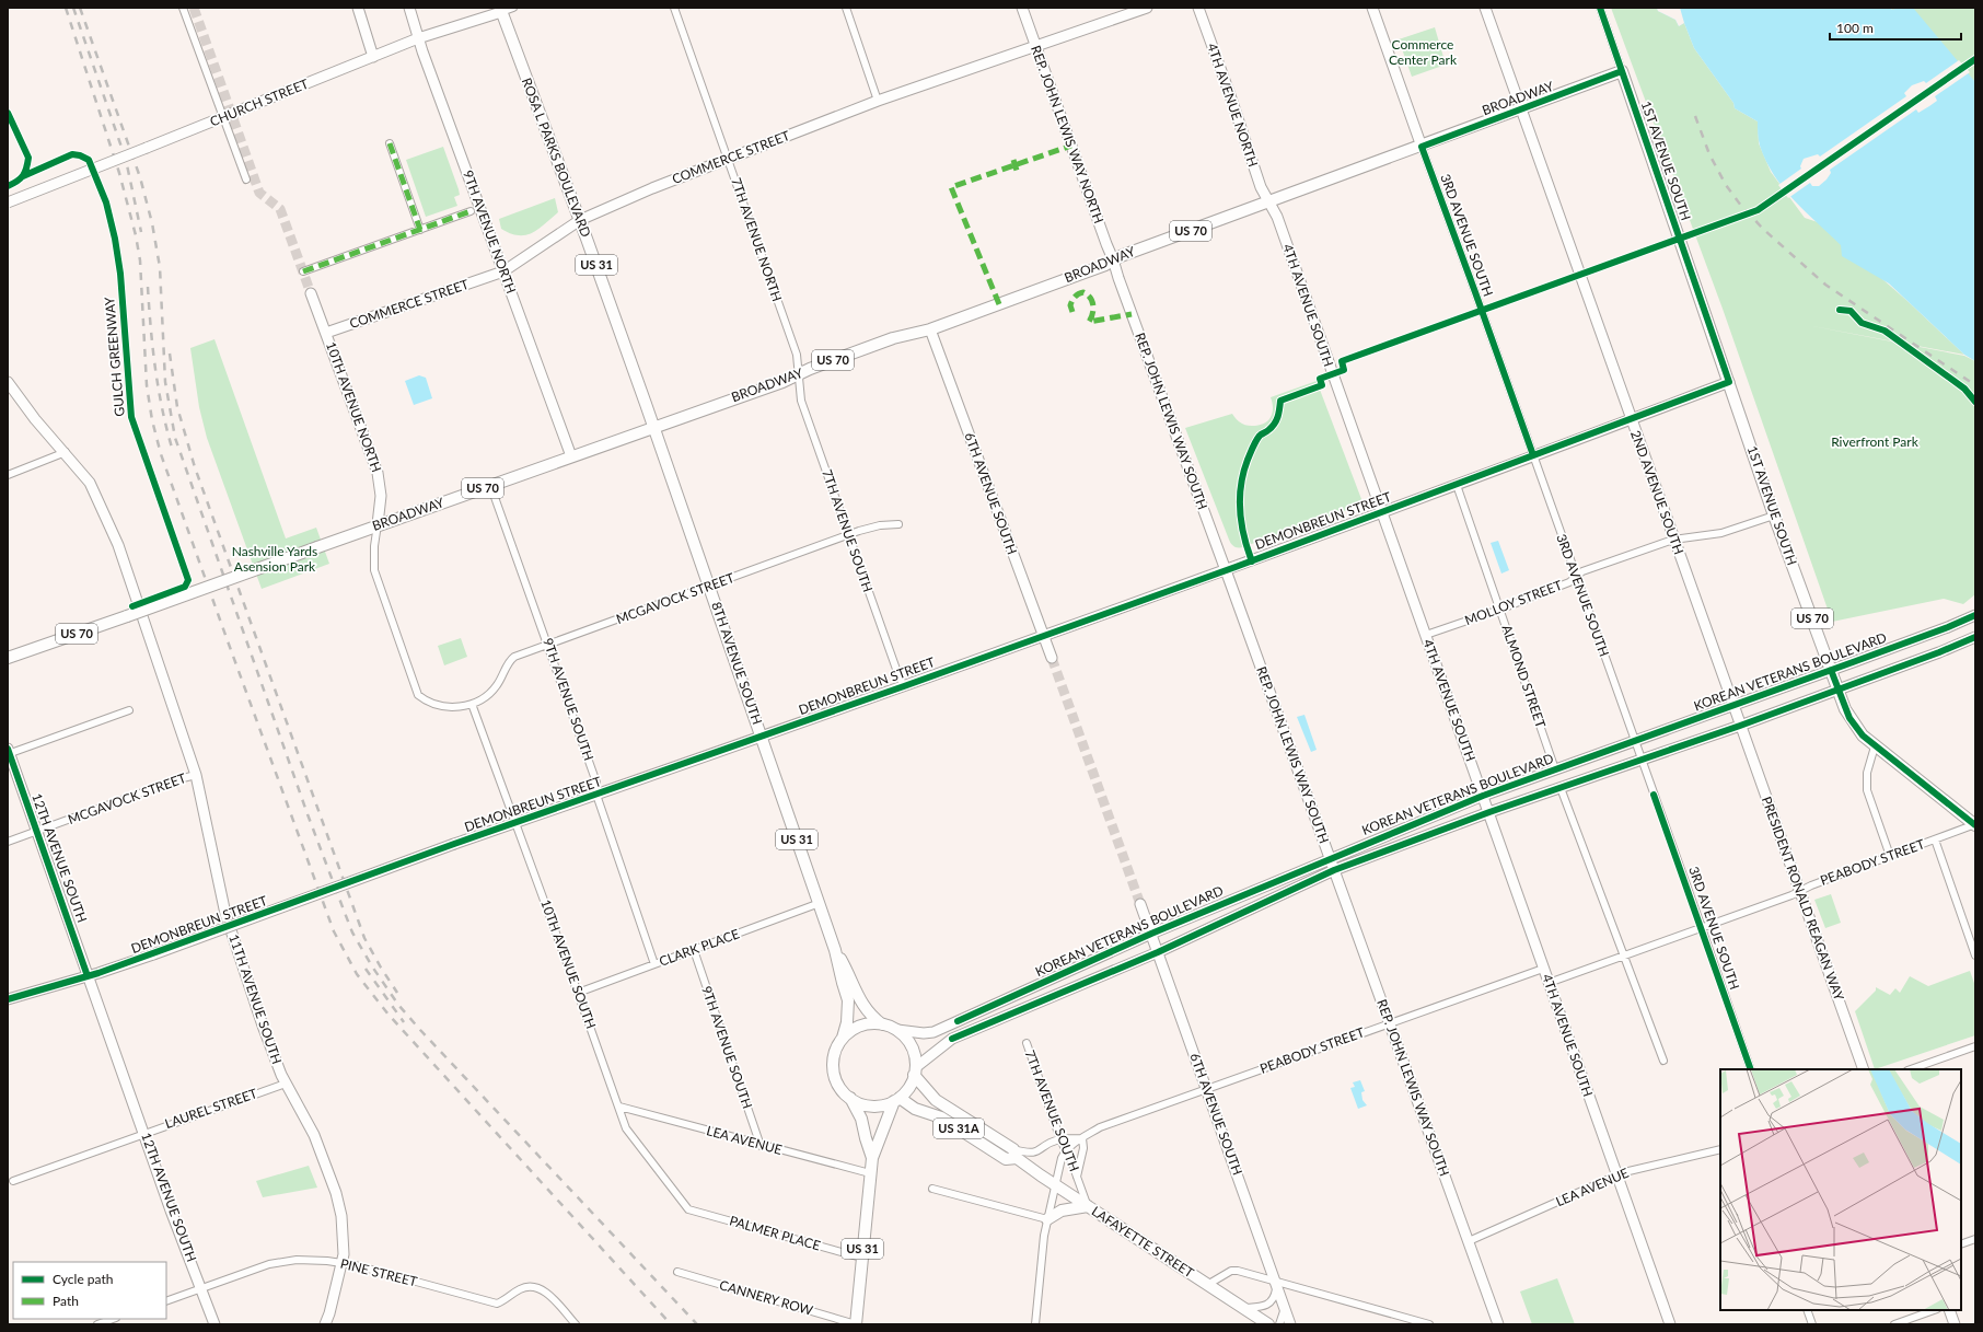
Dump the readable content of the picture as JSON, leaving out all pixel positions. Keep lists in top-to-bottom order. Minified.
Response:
{"streets":{"main road":["BROADWAY","ROSA L PARKS BOULEVARD","1ST AVENUE SOUTH","US 70","US 31","8TH AVENUE SOUTH","US 31A","LAFAYETTE STREET"],"street":["CHURCH STREET","4TH AVENUE NORTH","REP. JOHN LEWIS WAY NORTH","COMMERCE STREET","9TH AVENUE NORTH","3RD AVENUE SOUTH","7TH AVENUE NORTH","4TH AVENUE SOUTH","10TH AVENUE NORTH","REP. JOHN LEWIS WAY SOUTH","2ND AVENUE SOUTH","6TH AVENUE SOUTH","DEMONBREUN STREET","7TH AVENUE SOUTH","MCGAVOCK STREET","MOLLOY STREET","KOREAN VETERANS BOULEVARD","ALMOND STREET","9TH AVENUE SOUTH","12TH AVENUE SOUTH","PEABODY STREET","PRESIDENT RONALD REAGAN WAY","CLARK PLACE","10TH AVENUE SOUTH","11TH AVENUE SOUTH","LAUREL STREET","LEA AVENUE","PALMER PLACE","PINE STREET","CANNERY ROW"],"cycle path":["GULCH GREENWAY"]},"crossings":[["BROADWAY","4TH AVENUE NORTH"],["BROADWAY","REP. JOHN LEWIS WAY NORTH"],["BROADWAY","ROSA L PARKS BOULEVARD"],["BROADWAY","1ST AVENUE SOUTH"],["BROADWAY","9TH AVENUE NORTH"],["BROADWAY","3RD AVENUE SOUTH"],["BROADWAY","7TH AVENUE NORTH"],["BROADWAY","4TH AVENUE SOUTH"],["BROADWAY","10TH AVENUE NORTH"],["BROADWAY","REP. JOHN LEWIS WAY SOUTH"],["BROADWAY","2ND AVENUE SOUTH"],["BROADWAY","6TH AVENUE SOUTH"],["BROADWAY","7TH AVENUE SOUTH"],["BROADWAY","8TH AVENUE SOUTH"],["BROADWAY","9TH AVENUE SOUTH"],["CHURCH STREET","ROSA L PARKS BOULEVARD"],["CHURCH STREET","9TH AVENUE NORTH"],["4TH AVENUE NORTH","4TH AVENUE SOUTH"],["REP. JOHN LEWIS WAY NORTH","COMMERCE STREET"],["REP. JOHN LEWIS WAY NORTH","REP. JOHN LEWIS WAY SOUTH"],["ROSA L PARKS BOULEVARD","COMMERCE STREET"],["ROSA L PARKS BOULEVARD","8TH AVENUE SOUTH"],["COMMERCE STREET","9TH AVENUE NORTH"],["COMMERCE STREET","7TH AVENUE NORTH"],["COMMERCE STREET","10TH AVENUE NORTH"],["1ST AVENUE SOUTH","US 70"],["1ST AVENUE SOUTH","DEMONBREUN STREET"],["1ST AVENUE SOUTH","MOLLOY STREET"],["1ST AVENUE SOUTH","KOREAN VETERANS BOULEVARD"],["US 70","PEABODY STREET"],["3RD AVENUE SOUTH","DEMONBREUN STREET"],["3RD AVENUE SOUTH","MOLLOY STREET"],["3RD AVENUE SOUTH","KOREAN VETERANS BOULEVARD"],["3RD AVENUE SOUTH","PEABODY STREET"],["7TH AVENUE NORTH","7TH AVENUE SOUTH"],["US 31","8TH AVENUE SOUTH"],["US 31","KOREAN VETERANS BOULEVARD"],["US 31","LEA AVENUE"],["US 31","PALMER PLACE"],["US 31","LAFAYETTE STREET"],["US 31","CANNERY ROW"],["4TH AVENUE SOUTH","DEMONBREUN STREET"],["4TH AVENUE SOUTH","MOLLOY STREET"],["4TH AVENUE SOUTH","KOREAN VETERANS BOULEVARD"],["4TH AVENUE SOUTH","PEABODY STREET"],["4TH AVENUE SOUTH","LEA AVENUE"],["REP. JOHN LEWIS WAY SOUTH","DEMONBREUN STREET"],["REP. JOHN LEWIS WAY SOUTH","KOREAN VETERANS BOULEVARD"],["REP. JOHN LEWIS WAY SOUTH","PEABODY STREET"],["REP. JOHN LEWIS WAY SOUTH","LEA AVENUE"],["2ND AVENUE SOUTH","DEMONBREUN STREET"],["2ND AVENUE SOUTH","MOLLOY STREET"],["2ND AVENUE SOUTH","KOREAN VETERANS BOULEVARD"],["2ND AVENUE SOUTH","PRESIDENT RONALD REAGAN WAY"],["6TH AVENUE SOUTH","DEMONBREUN STREET"],["6TH AVENUE SOUTH","KOREAN VETERANS BOULEVARD"],["6TH AVENUE SOUTH","PEABODY STREET"],["DEMONBREUN STREET","7TH AVENUE SOUTH"],["DEMONBREUN STREET","8TH AVENUE SOUTH"],["DEMONBREUN STREET","ALMOND STREET"],["DEMONBREUN STREET","9TH AVENUE SOUTH"],["DEMONBREUN STREET","12TH AVENUE SOUTH"],["DEMONBREUN STREET","10TH AVENUE SOUTH"],["7TH AVENUE SOUTH","MCGAVOCK STREET"],["7TH AVENUE SOUTH","PEABODY STREET"],["7TH AVENUE SOUTH","LAFAYETTE STREET"],["MCGAVOCK STREET","8TH AVENUE SOUTH"],["MCGAVOCK STREET","9TH AVENUE SOUTH"],["MCGAVOCK STREET","12TH AVENUE SOUTH"],["MCGAVOCK STREET","10TH AVENUE SOUTH"],["MCGAVOCK STREET","11TH AVENUE SOUTH"],["MOLLOY STREET","ALMOND STREET"],["8TH AVENUE SOUTH","KOREAN VETERANS BOULEVARD"],["8TH AVENUE SOUTH","CLARK PLACE"],["8TH AVENUE SOUTH","LAFAYETTE STREET"],["KOREAN VETERANS BOULEVARD","ALMOND STREET"],["KOREAN VETERANS BOULEVARD","PRESIDENT RONALD REAGAN WAY"],["KOREAN VETERANS BOULEVARD","LAFAYETTE STREET"],["9TH AVENUE SOUTH","CLARK PLACE"],["9TH AVENUE SOUTH","LEA AVENUE"],["12TH AVENUE SOUTH","LAUREL STREET"],["12TH AVENUE SOUTH","PINE STREET"],["PEABODY STREET","PRESIDENT RONALD REAGAN WAY"],["PEABODY STREET","LAFAYETTE STREET"],["CLARK PLACE","10TH AVENUE SOUTH"],["10TH AVENUE SOUTH","LEA AVENUE"],["10TH AVENUE SOUTH","PALMER PLACE"],["11TH AVENUE SOUTH","LAUREL STREET"],["11TH AVENUE SOUTH","PINE STREET"]],"parks":["Commerce Center Park","Riverfront Park","Nashville Yards Asension Park"],"legend":["Cycle path","Path"],"scale_bar":"100 m"}
